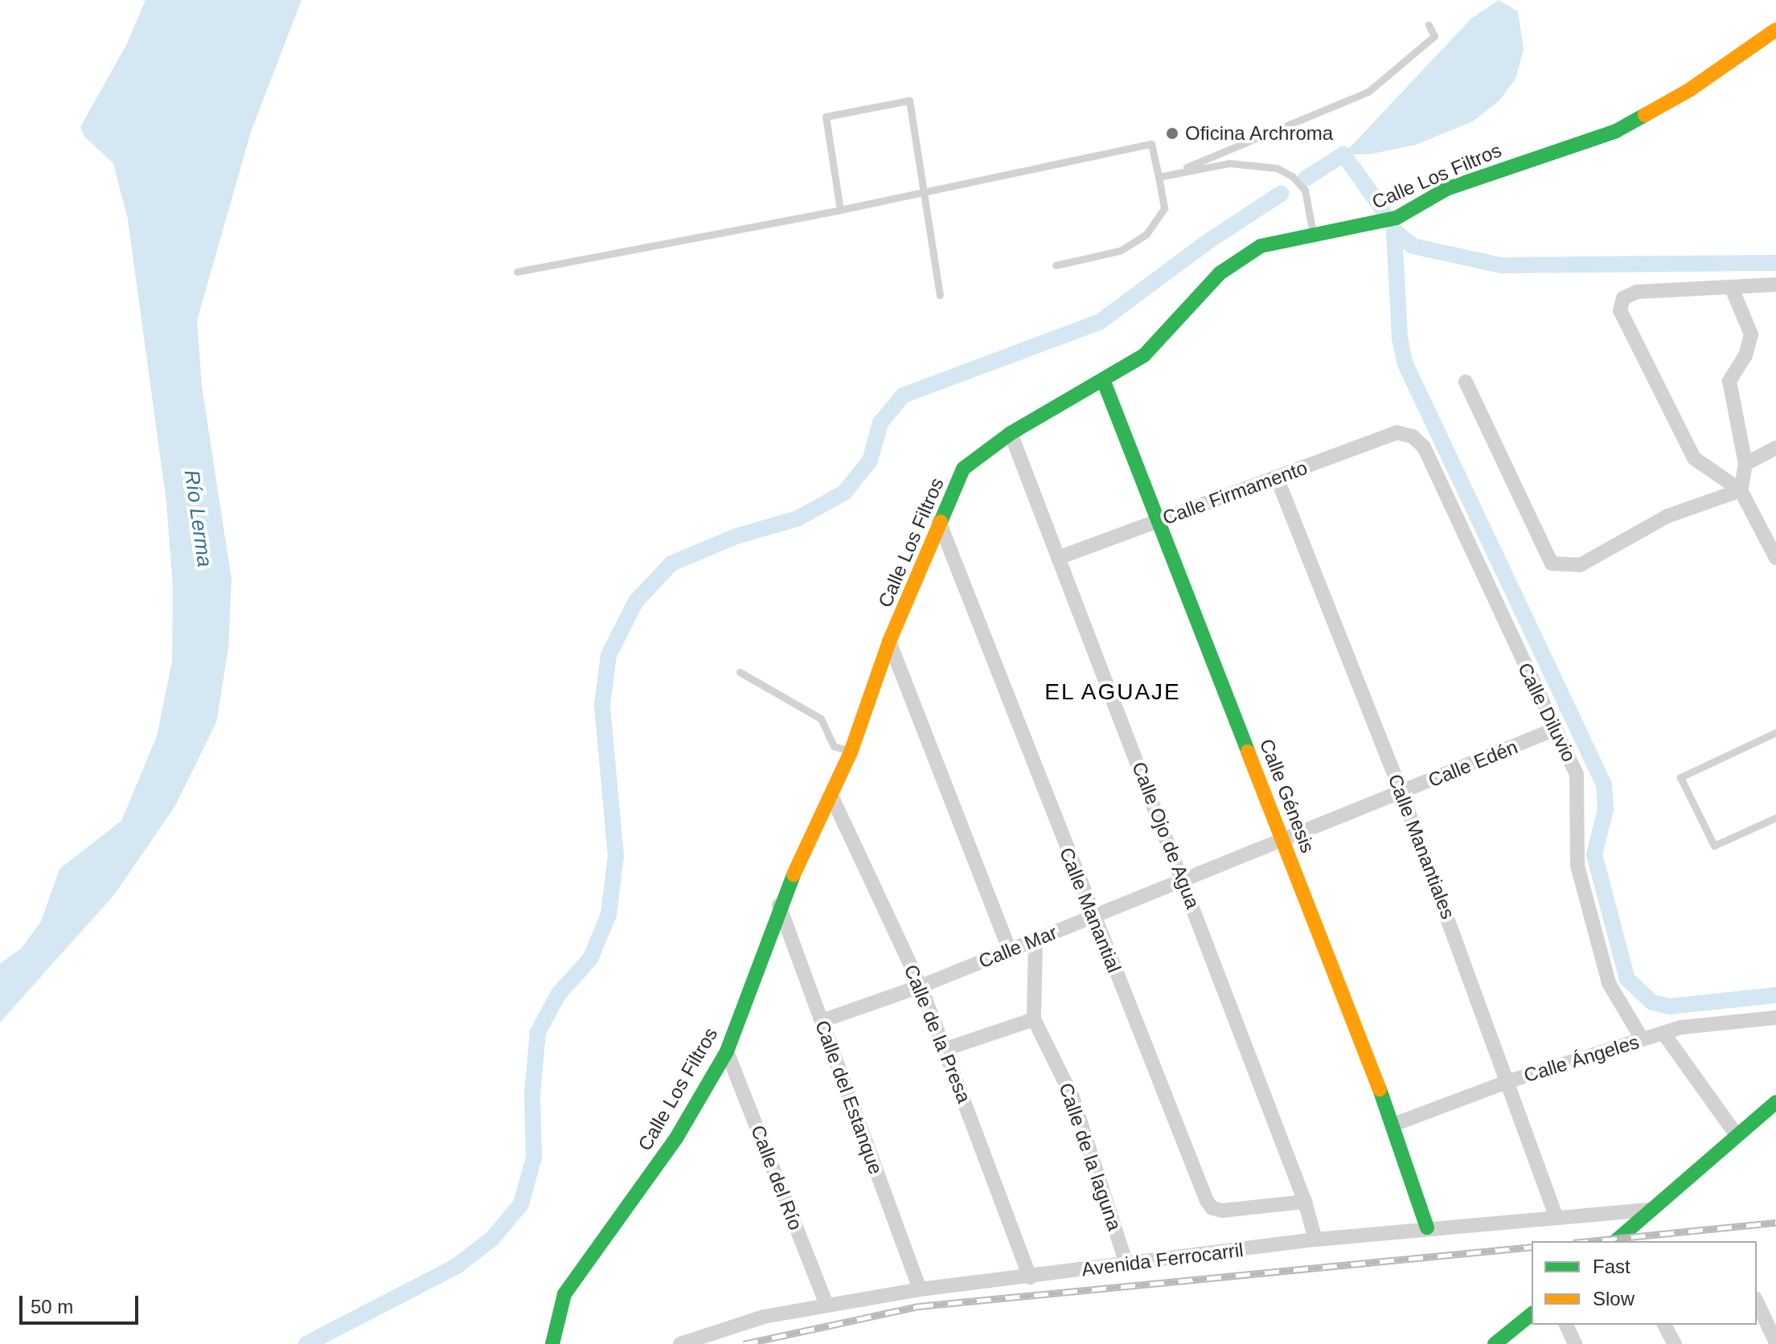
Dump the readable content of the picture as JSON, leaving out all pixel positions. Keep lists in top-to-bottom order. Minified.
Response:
{"streets":{"street":["Calle Los Filtros","Calle Firmamento","Calle Diluvio","Calle Edén","Calle Génesis","Calle Ojo de Agua","Calle Manantiales","Calle Manantial","Calle Mar","Calle de la Presa","Calle Ángeles","Calle del Estanque","Calle de la laguna","Calle del Río","Avenida Ferrocarril"]},"crossings":[["Calle Los Filtros","Calle Génesis"],["Calle Los Filtros","Calle Ojo de Agua"],["Calle Los Filtros","Calle Manantial"],["Calle Los Filtros","Calle de la Presa"],["Calle Los Filtros","Calle del Estanque"],["Calle Los Filtros","Calle del Río"],["Calle Firmamento","Calle Diluvio"],["Calle Firmamento","Calle Génesis"],["Calle Firmamento","Calle Ojo de Agua"],["Calle Firmamento","Calle Manantiales"],["Calle Diluvio","Calle Edén"],["Calle Diluvio","Calle Ángeles"],["Calle Edén","Calle Génesis"],["Calle Edén","Calle Manantiales"],["Calle Edén","Calle Mar"],["Calle Génesis","Calle Mar"],["Calle Génesis","Calle Ángeles"],["Calle Génesis","Avenida Ferrocarril"],["Calle Ojo de Agua","Calle Manantial"],["Calle Ojo de Agua","Calle Mar"],["Calle Ojo de Agua","Avenida Ferrocarril"],["Calle Manantiales","Calle Ángeles"],["Calle Manantiales","Avenida Ferrocarril"],["Calle Manantial","Calle Mar"],["Calle Mar","Calle de la Presa"],["Calle Mar","Calle del Estanque"],["Calle Mar","Calle de la laguna"],["Calle de la Presa","Avenida Ferrocarril"],["Calle del Estanque","Avenida Ferrocarril"],["Calle de la laguna","Avenida Ferrocarril"],["Calle del Río","Avenida Ferrocarril"]],"districts":["EL AGUAJE"],"water":["Río Lerma"],"places":["Oficina Archroma"],"legend":["Fast","Slow"],"scale_bar":"50 m"}
